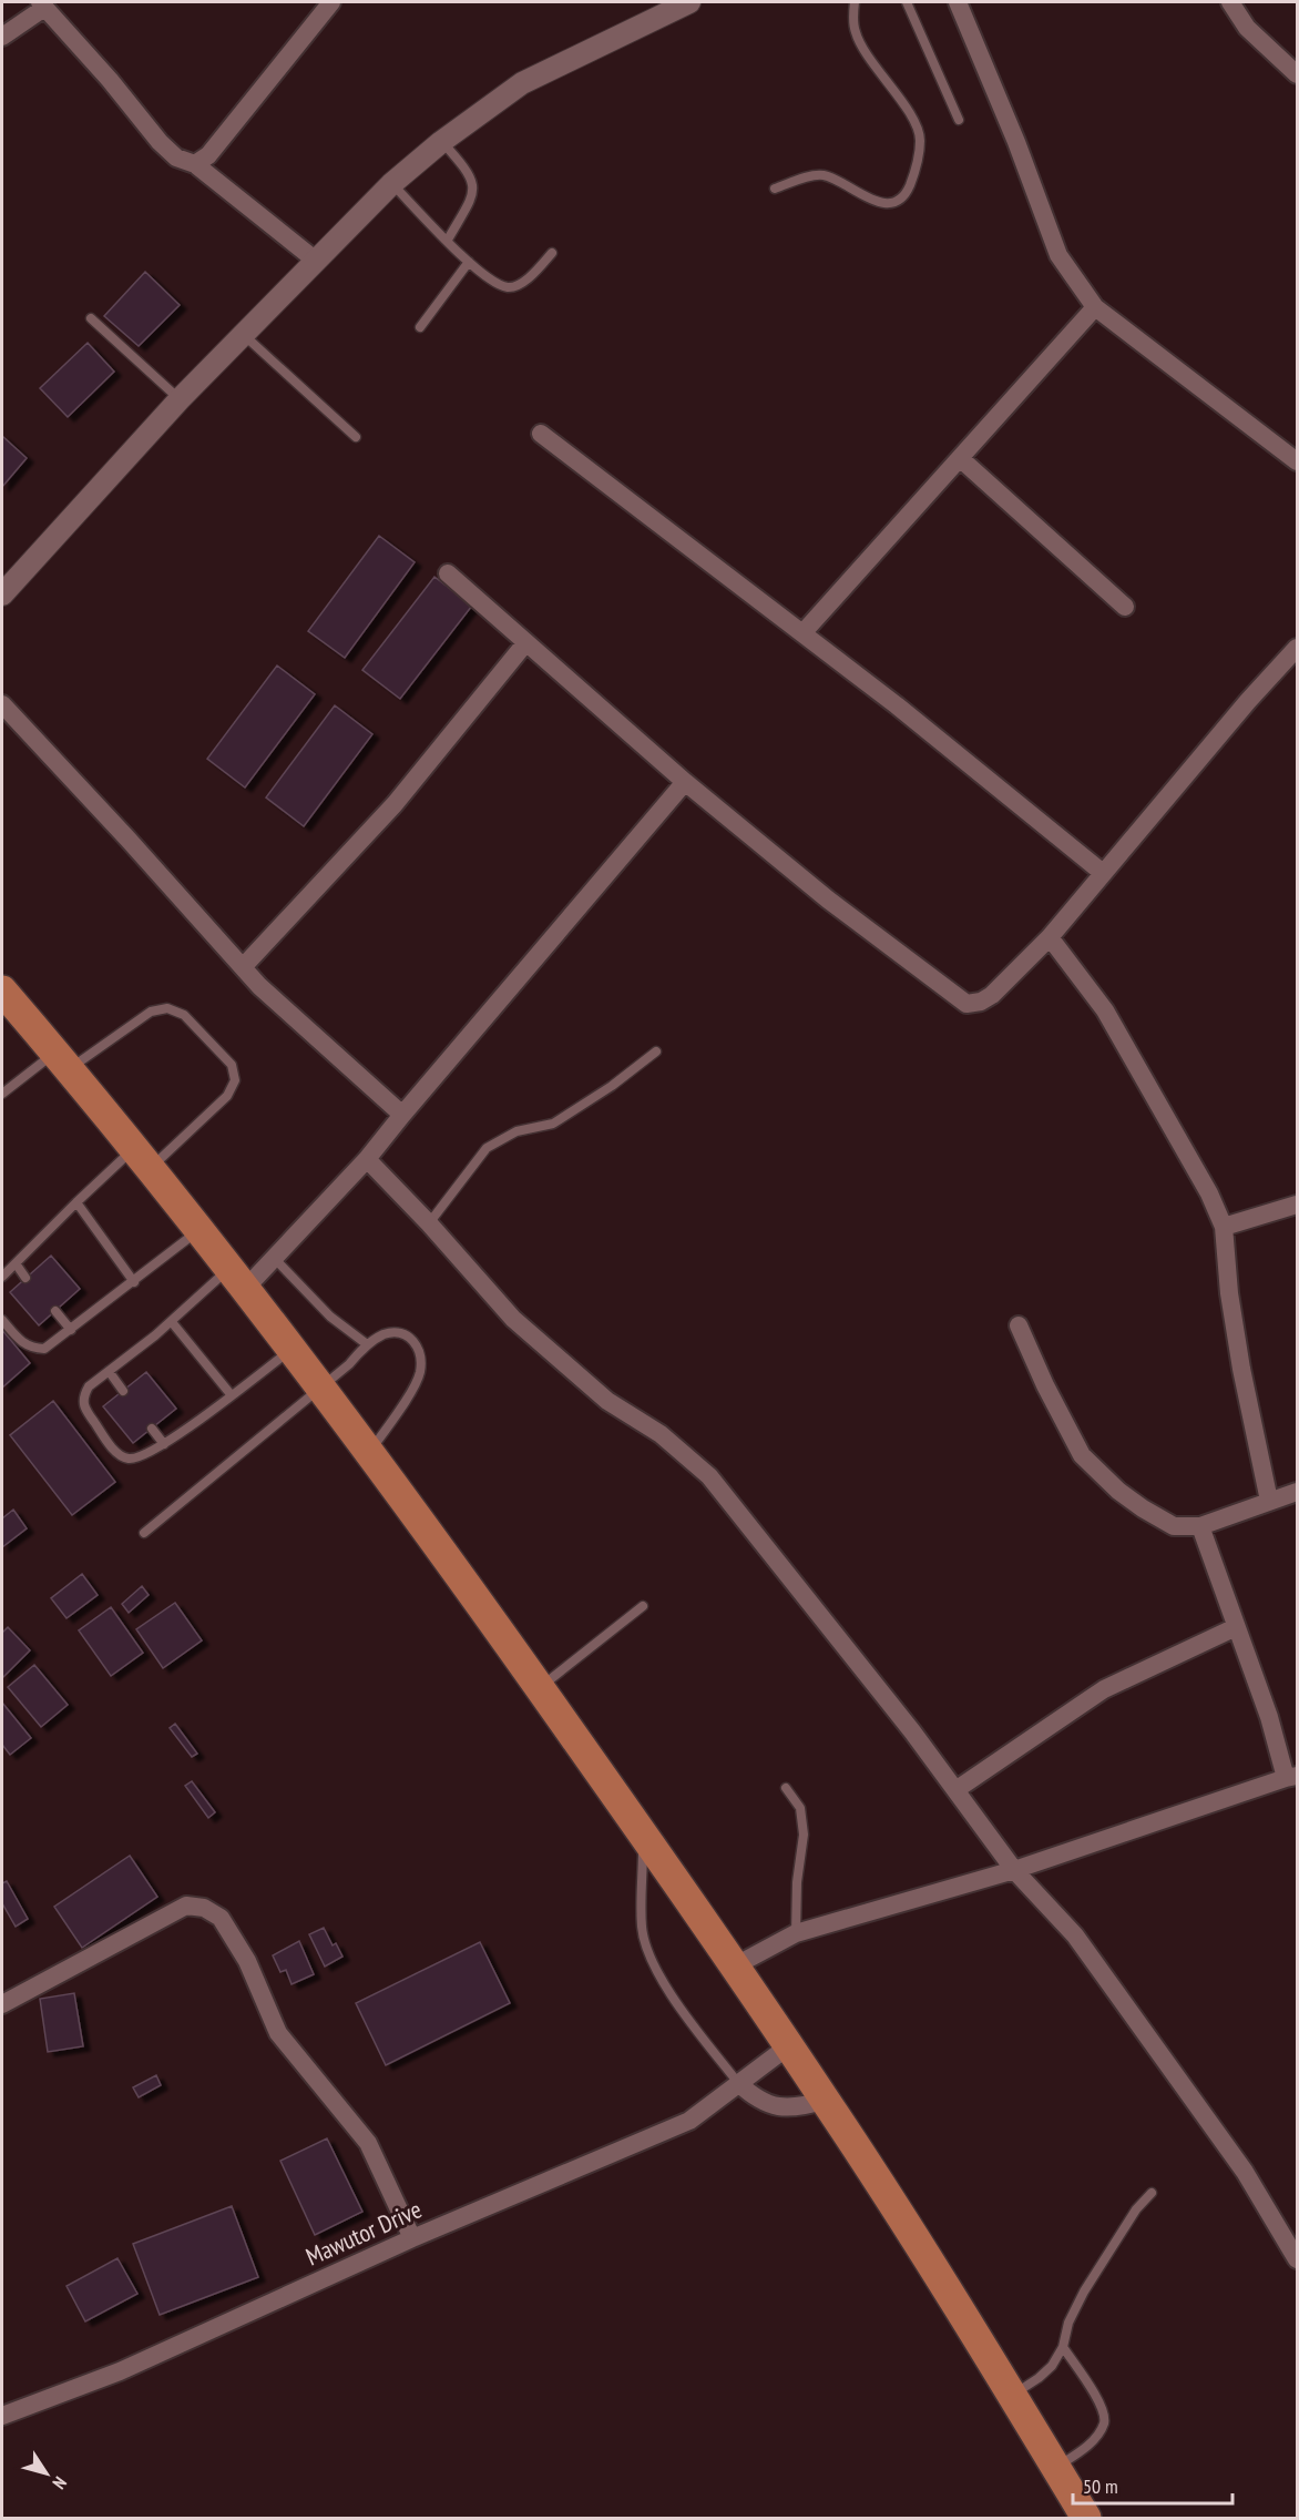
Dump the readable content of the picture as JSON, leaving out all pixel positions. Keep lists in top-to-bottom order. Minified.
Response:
{"streets":{"street":["Mawutor Drive"]},"scale_bar":"50 m","north":"bottom right"}
